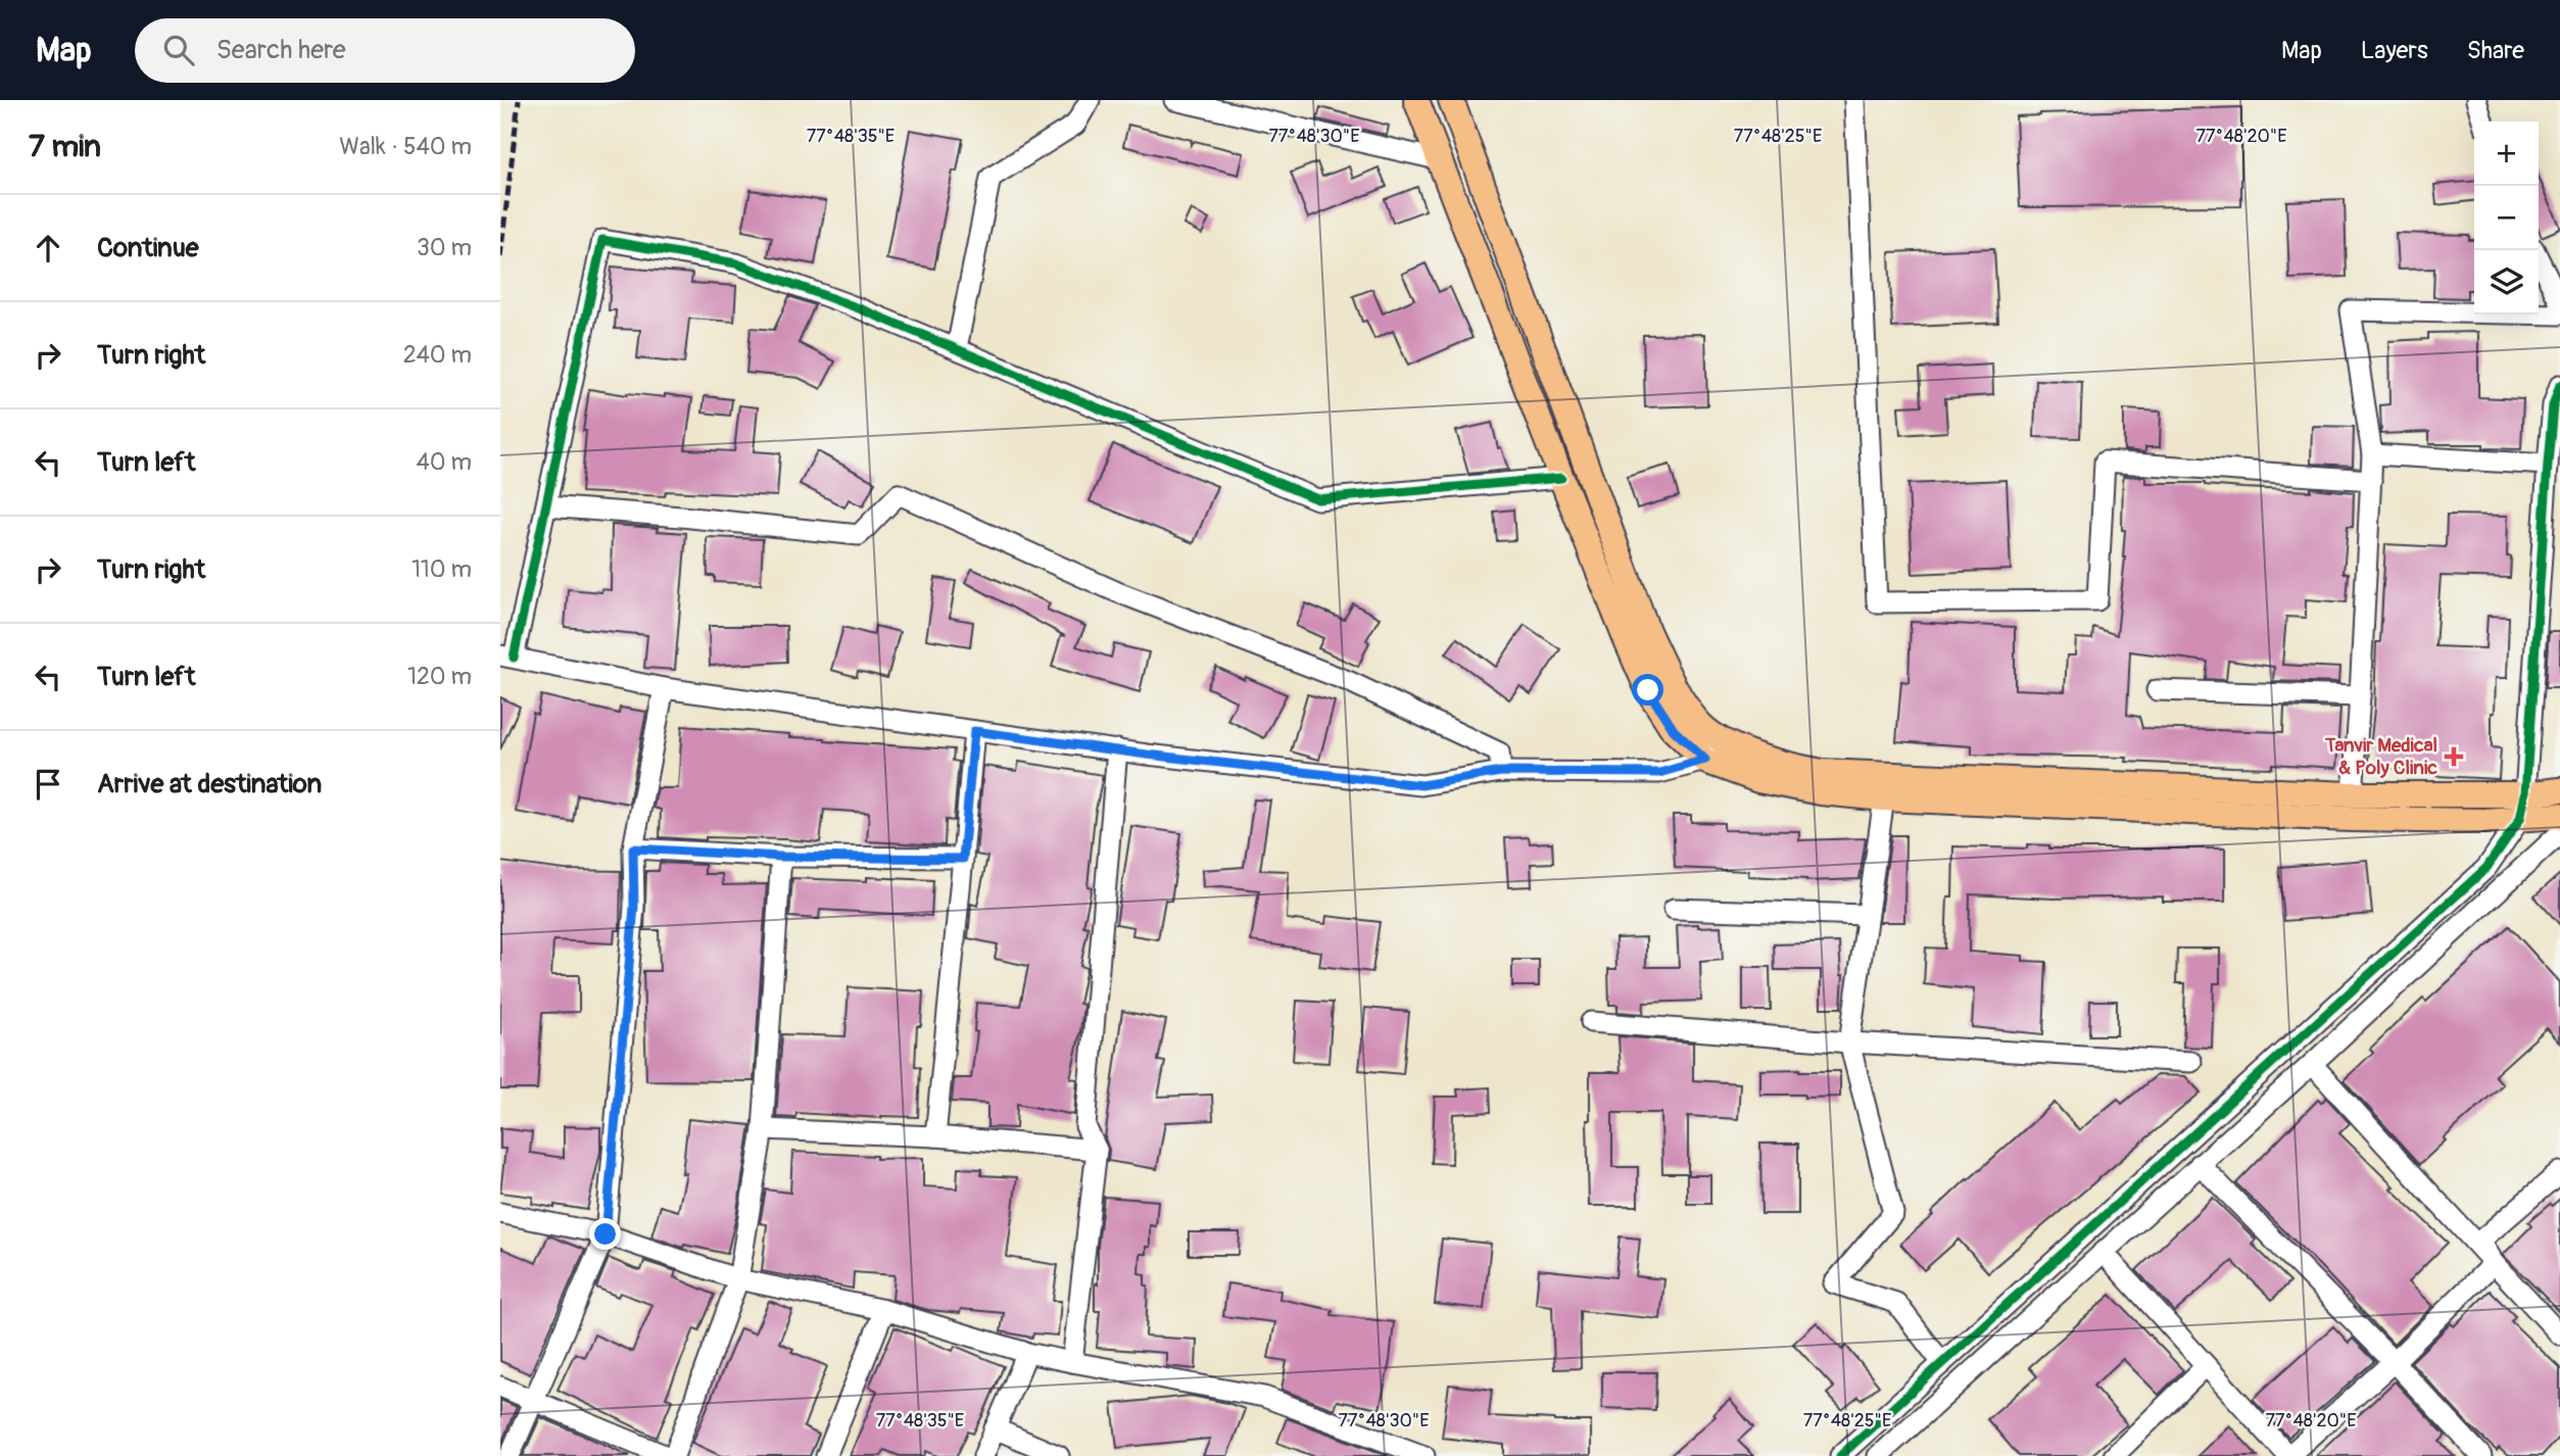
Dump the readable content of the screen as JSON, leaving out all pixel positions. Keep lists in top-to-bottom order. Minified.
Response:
{"places":{"health":["Tanvir Medical & Poly Clinic"]},"page":{"header":"Map","search":"Search here","nav":["Map","Layers","Share"],"heading":["7 min","Walk · 540 m"],"map_buttons":["+","−"],"list":[["Continue","30 m"],["Turn right","240 m"],["Turn left","40 m"],["Turn right","110 m"],["Turn left","120 m"],"Arrive at destination"]},"coordinates":["77°48'35\"E","77°48'30\"E","77°48'25\"E","77°48'20\"E"]}
